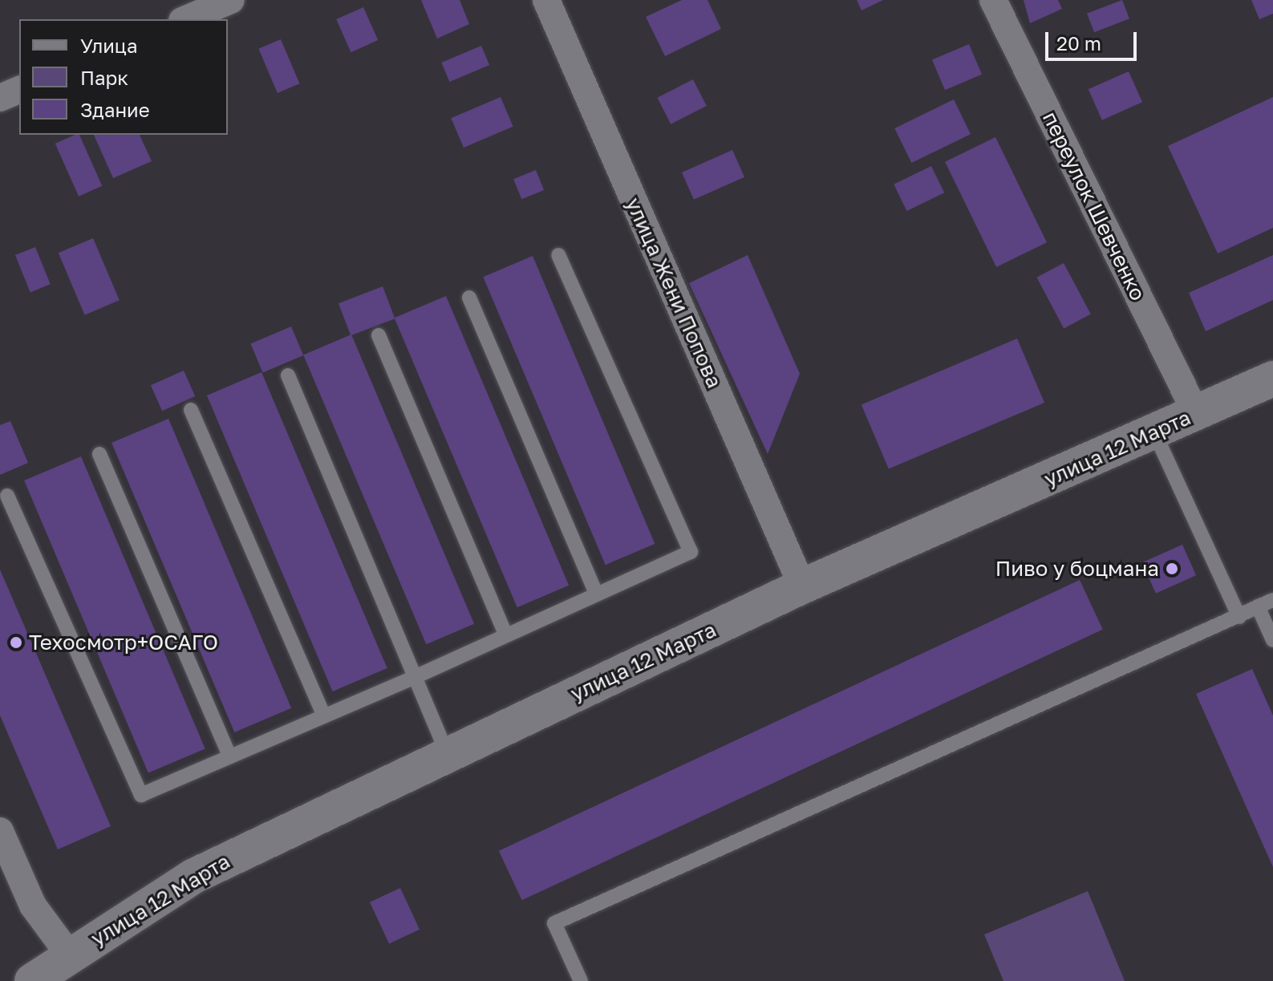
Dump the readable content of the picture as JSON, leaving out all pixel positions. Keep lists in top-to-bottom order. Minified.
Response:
{"streets":{"street":["переулок Шевченко","улица Жени Попова","улица 12 Марта"]},"crossings":[["переулок Шевченко","улица 12 Марта"],["улица Жени Попова","улица 12 Марта"]],"places":["Пиво у боцмана","Техосмотр+ОСАГО"],"legend":["Улица","Парк","Здание"],"scale_bar":"20 m"}
